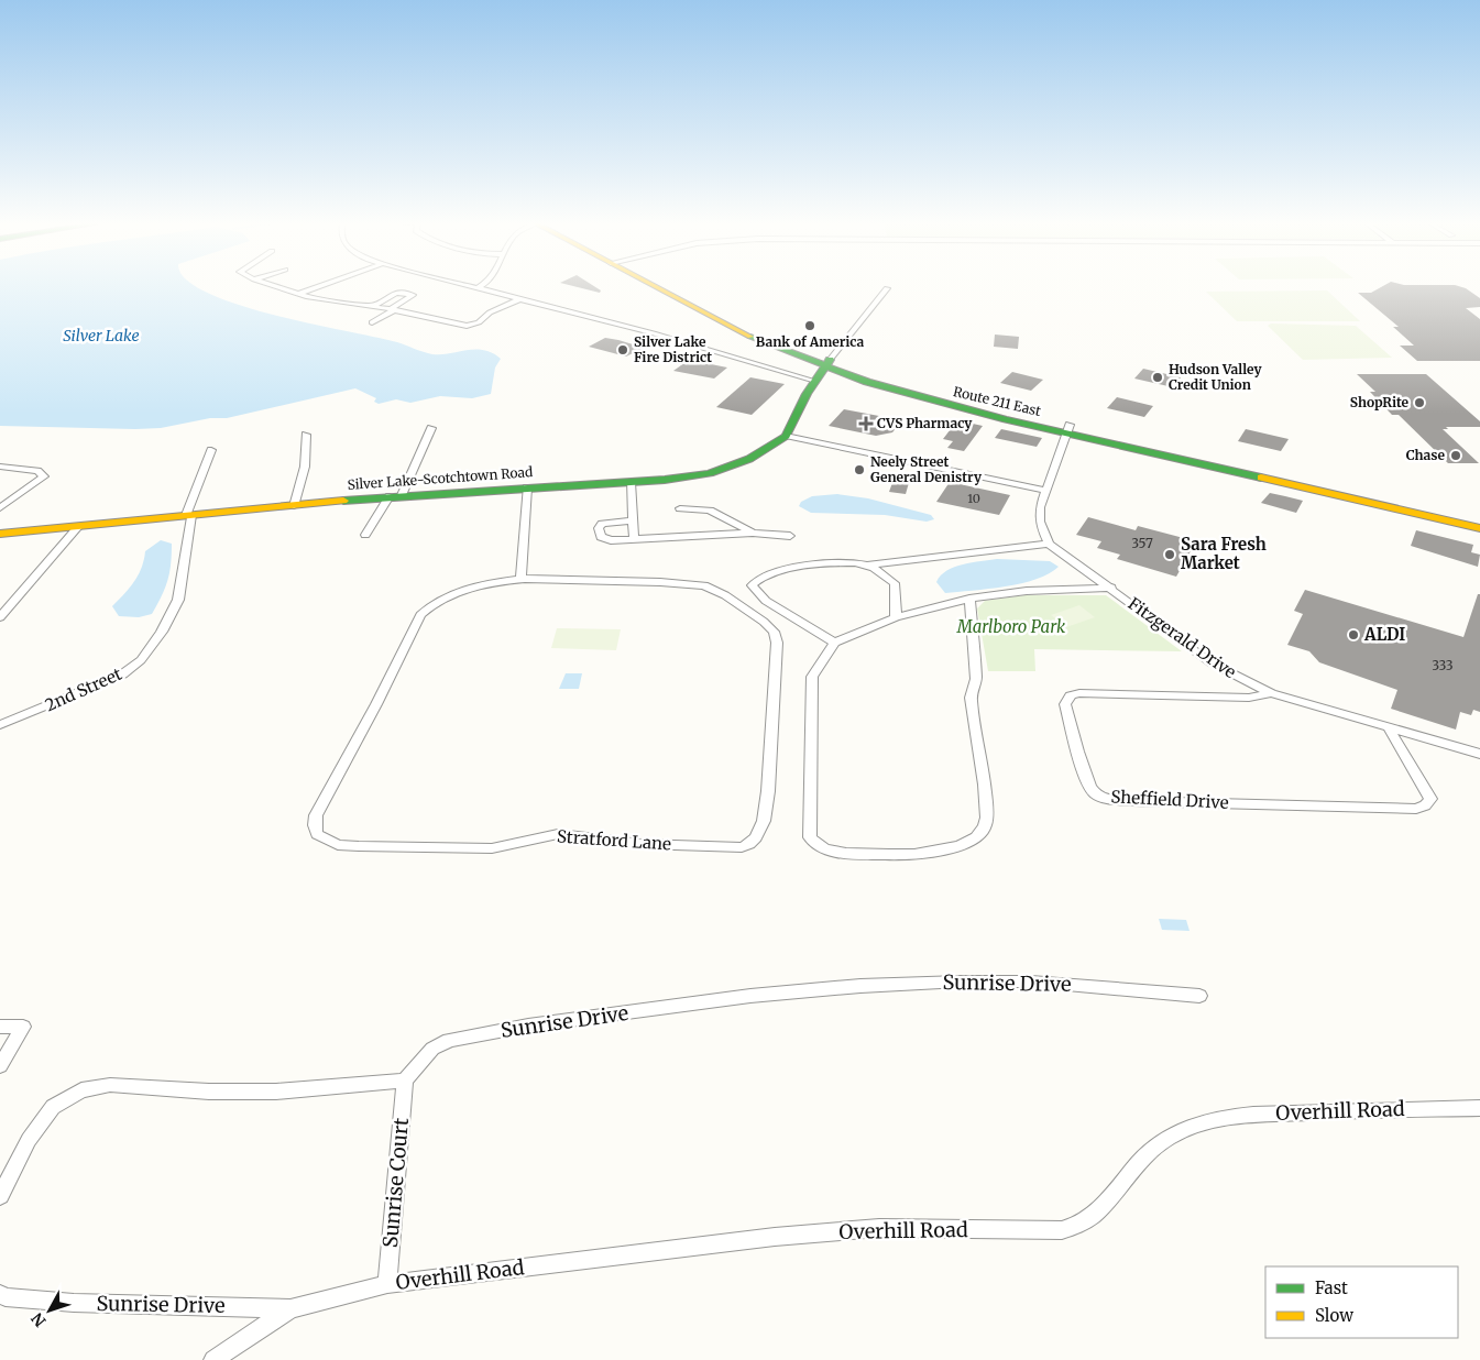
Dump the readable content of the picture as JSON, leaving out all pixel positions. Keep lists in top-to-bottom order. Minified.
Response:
{"streets":{"main road":["Route 211 East","Silver Lake-Scotchtown Road"],"street":["Fitzgerald Drive","2nd Street","Sheffield Drive","Stratford Lane","Sunrise Drive","Overhill Road","Sunrise Court"]},"crossings":[["Silver Lake-Scotchtown Road","2nd Street"],["Fitzgerald Drive","Sheffield Drive"],["Sunrise Drive","Overhill Road"],["Sunrise Drive","Sunrise Court"],["Overhill Road","Sunrise Court"]],"water":["Silver Lake"],"parks":["Marlboro Park"],"places":{"other":["Bank of America","Silver Lake Fire District","Hudson Valley Credit Union","ShopRite","Chase","Neely Street General Denistry","Sara Fresh Market","ALDI"],"health":["CVS Pharmacy"]},"house_numbers":["10","357","333"],"legend":["Fast","Slow"],"north":"bottom left"}
